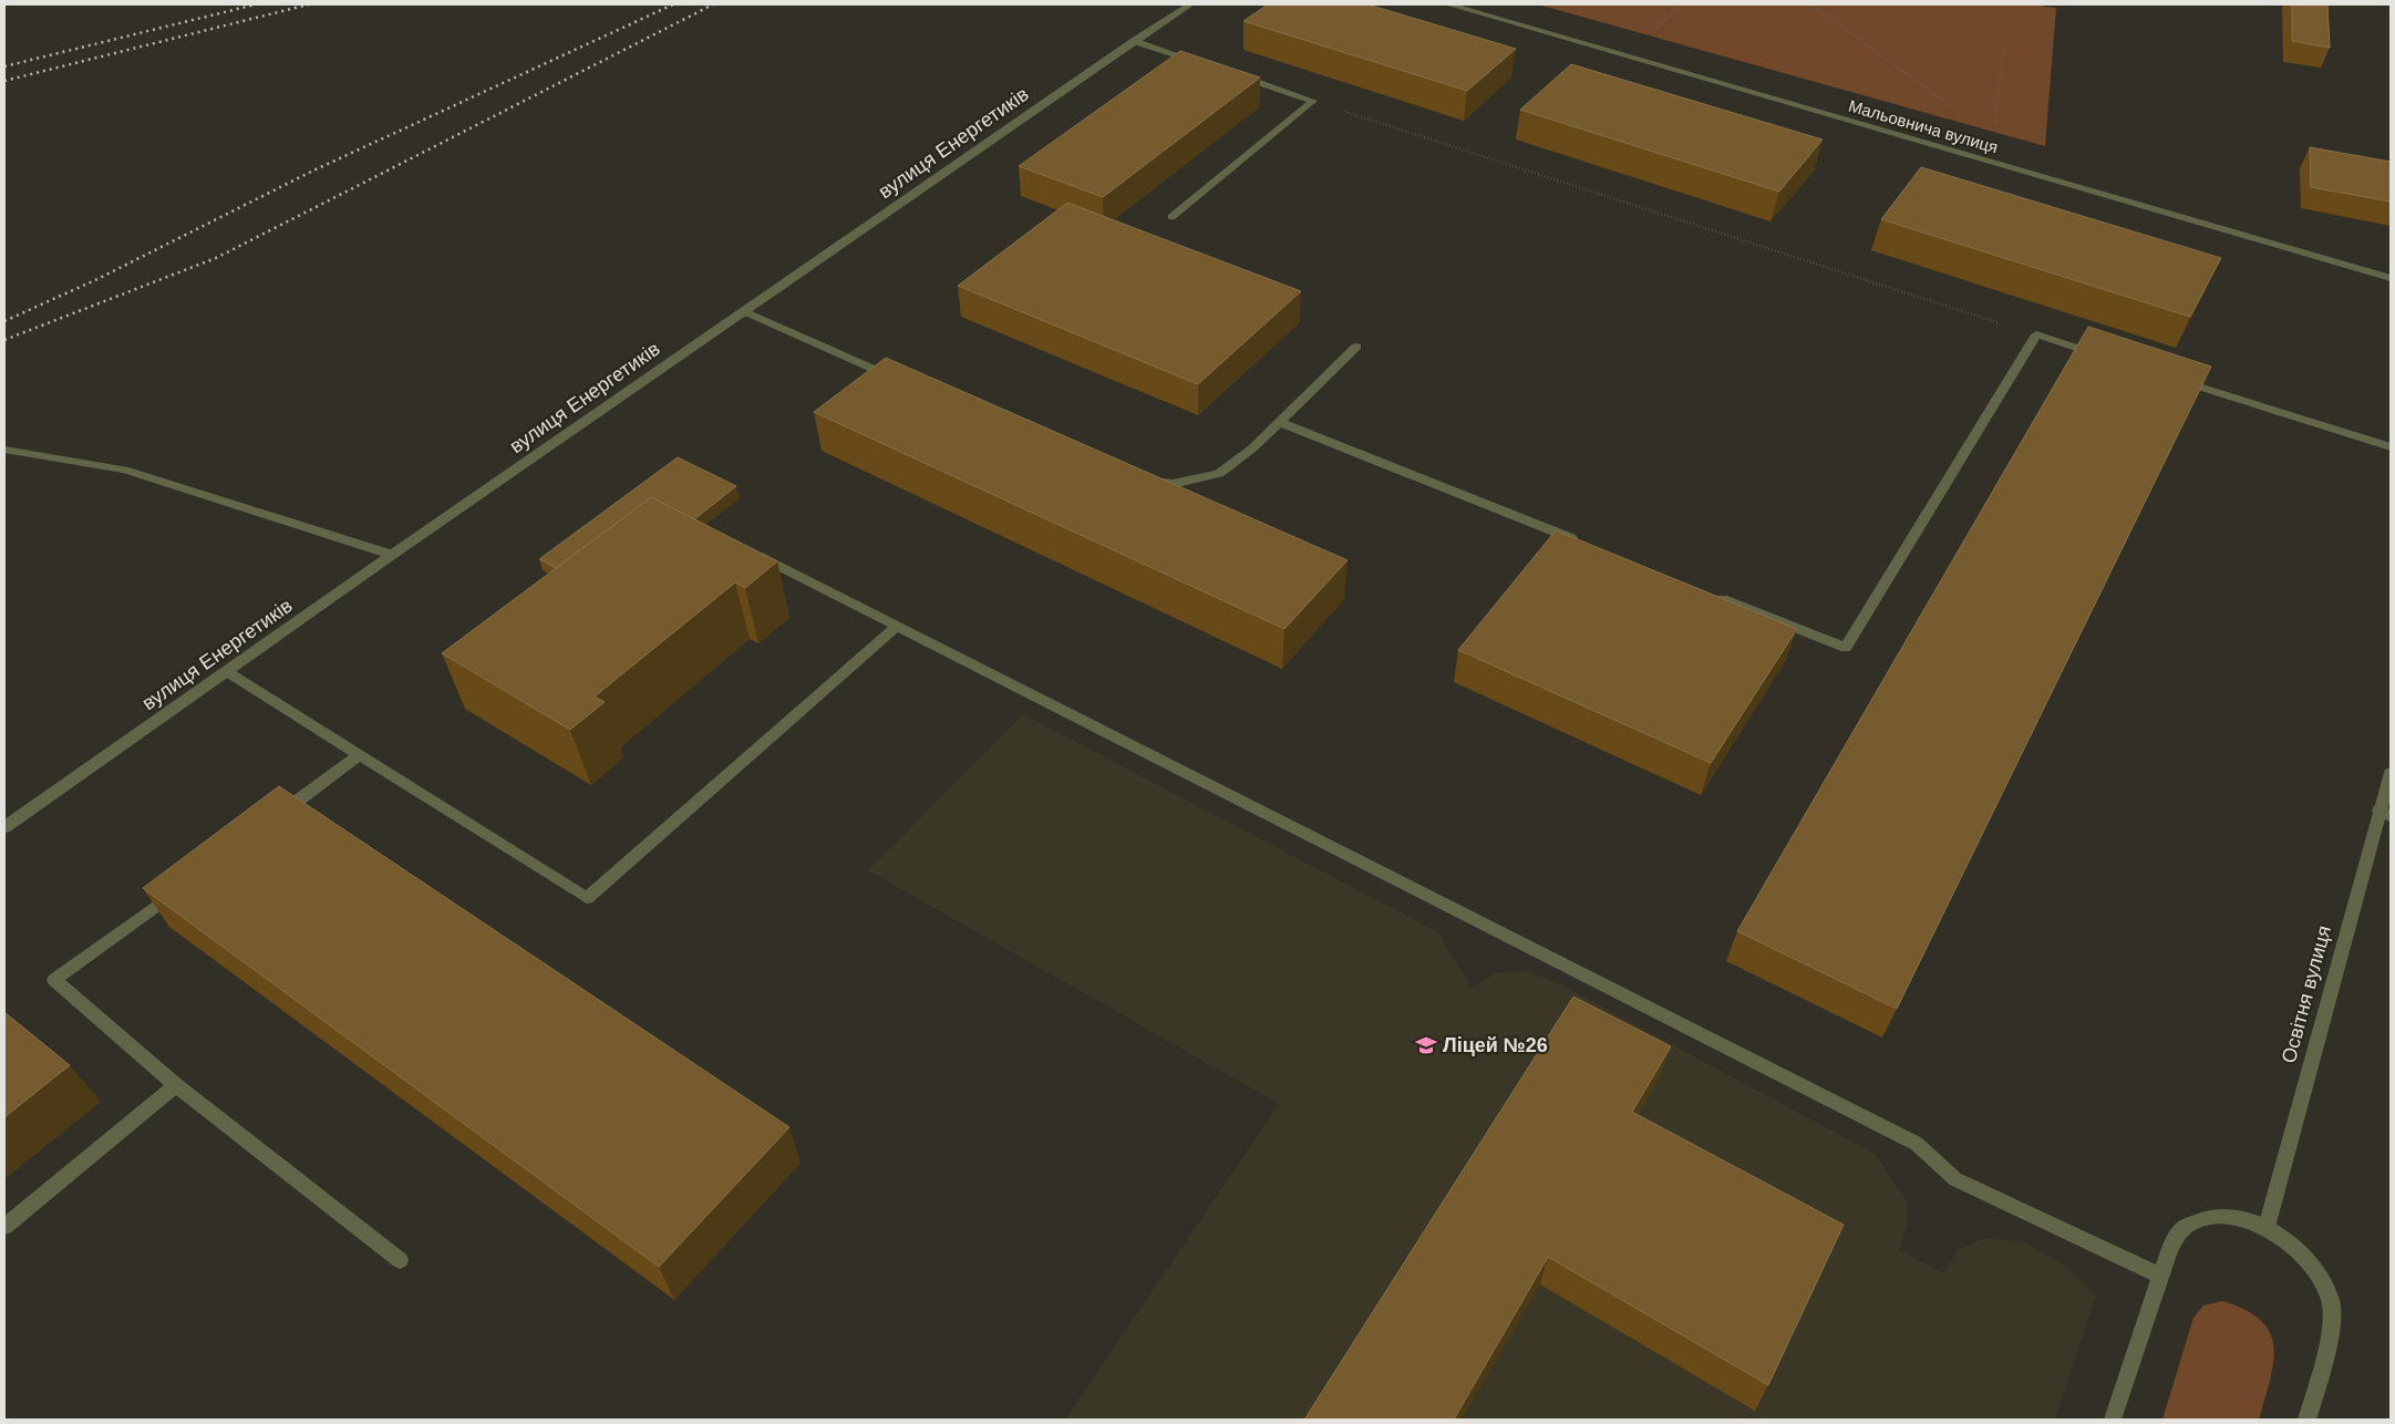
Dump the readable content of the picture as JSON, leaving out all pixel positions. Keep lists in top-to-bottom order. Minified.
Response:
{"streets":{"street":["Мальовнича вулиця","вулиця Енергетиків","Освітня вулиця"]},"places":{"school or university":["Ліцей №26"]}}
